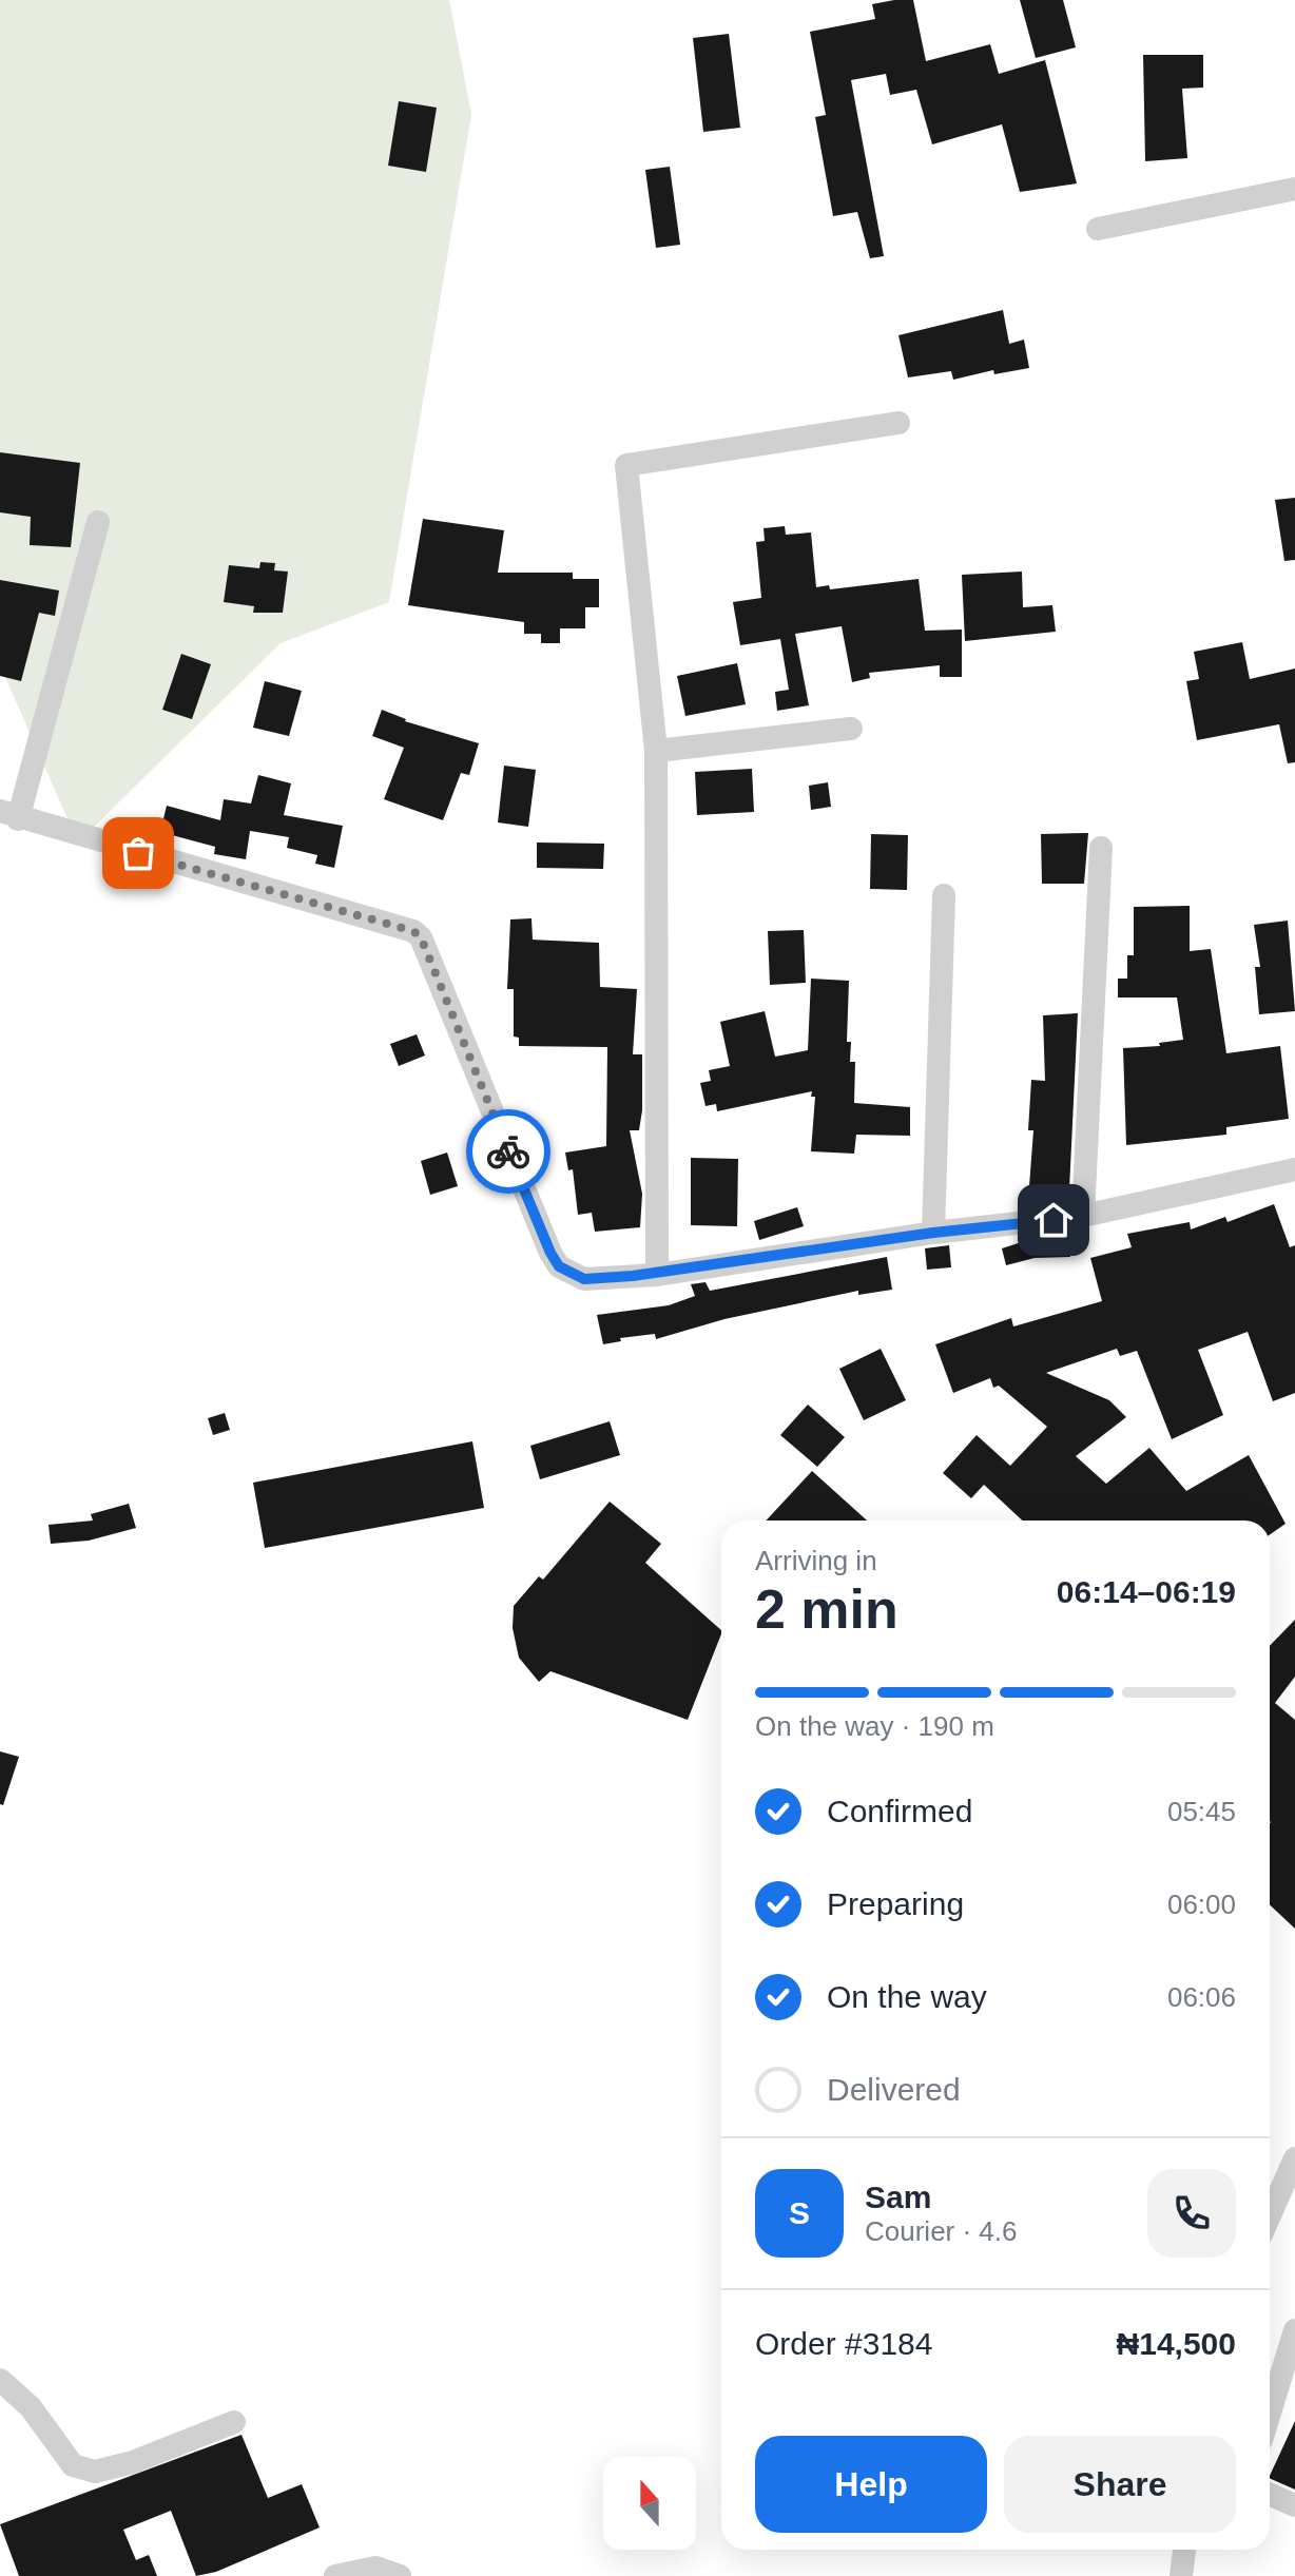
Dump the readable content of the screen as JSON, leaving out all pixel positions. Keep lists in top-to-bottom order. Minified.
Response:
{"north":"top","page":{"heading":["2 min","Arriving in","06:14–06:19"],"panel":["Sam","Courier · 4.6","Order #3184","₦14,500"],"bar":"On the way · 190 m","list":[["Confirmed","05:45"],["Preparing","06:00"],["On the way","06:06"],"Delivered"],"round":"S","buttons":["Help","Share"]}}
